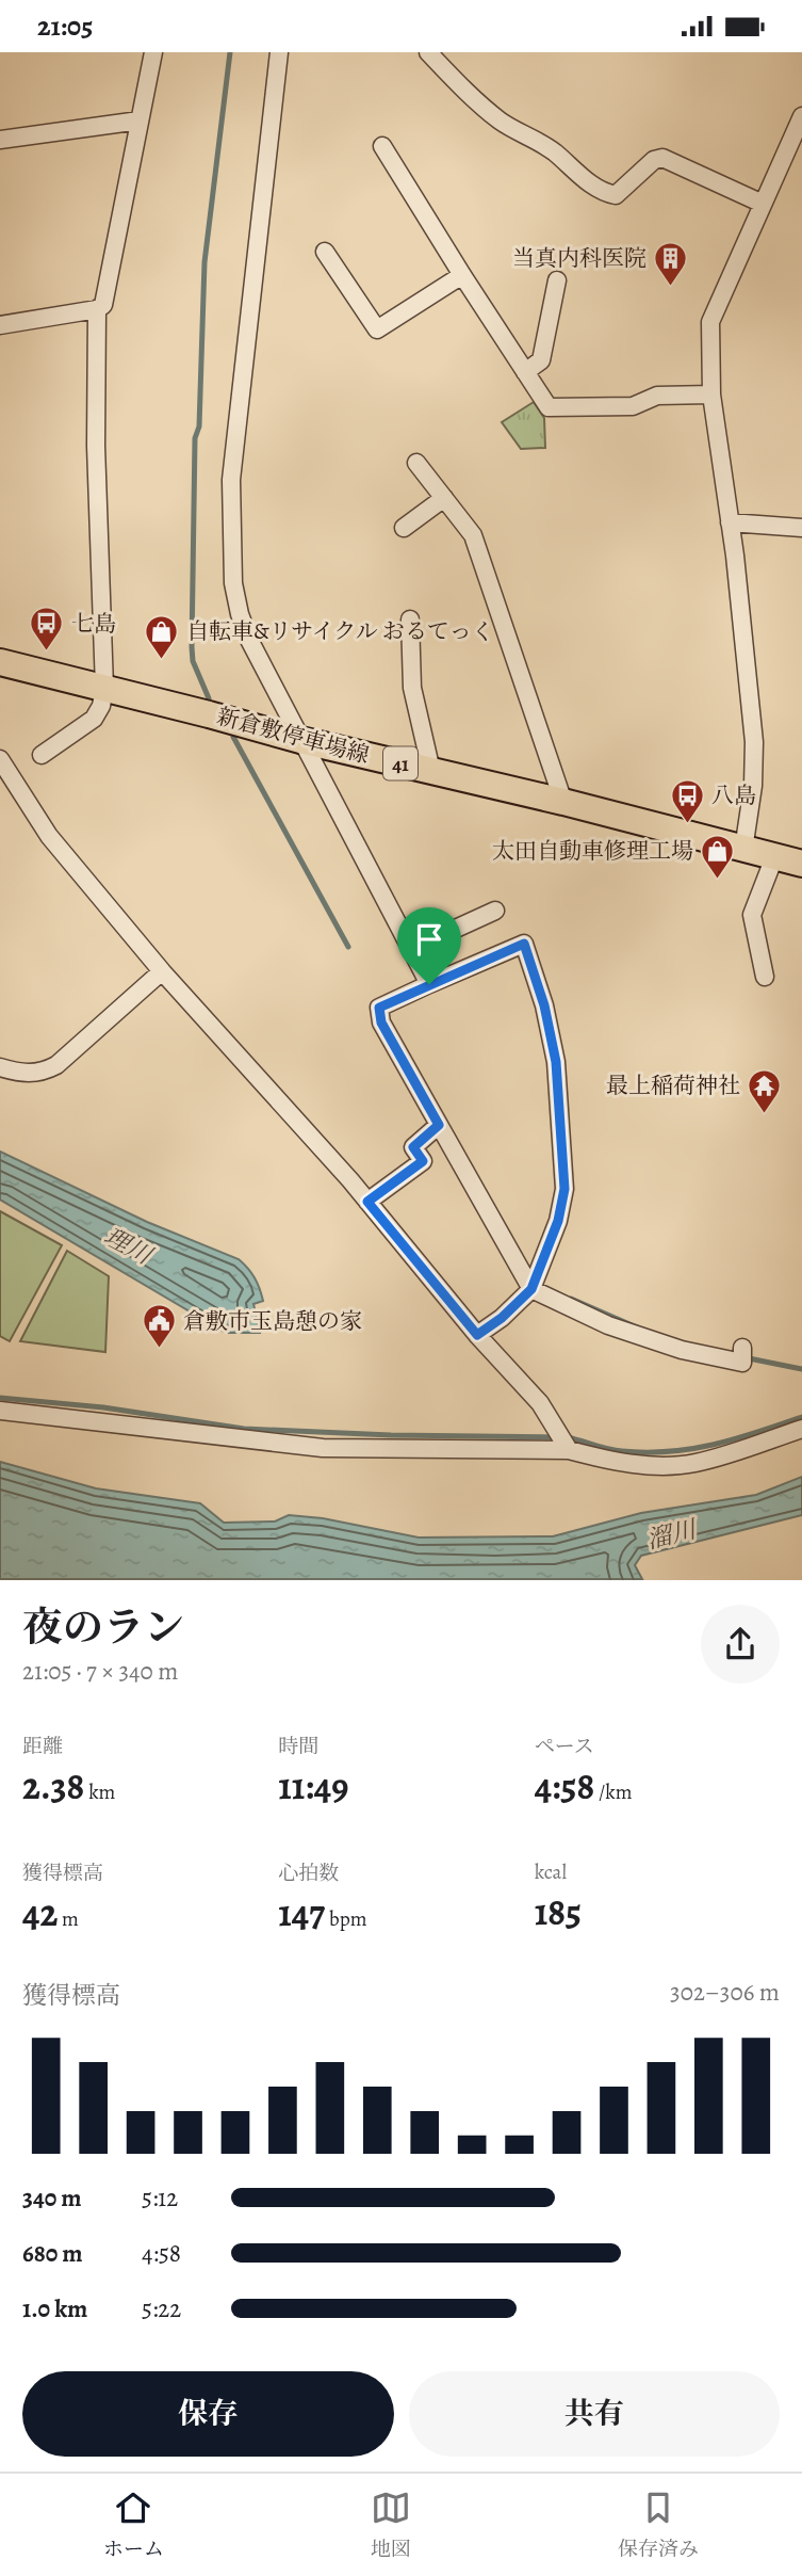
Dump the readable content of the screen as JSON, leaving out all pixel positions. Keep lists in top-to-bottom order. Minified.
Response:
{"streets":{"main road":["新倉敷停車場線","41"]},"water":["理川","溜川"],"places":{"building":["当真内科医院"],"bus stop":["七島","八島"],"shop":["自転車&リサイクル おるてっく","太田自動車修理工場"],"temple":["最上稲荷神社"],"public building":["倉敷市玉島憩の家"]},"page":{"status":"21:05","heading":["夜のラン","21:05 · 7 × 340 m"],"stats":[["距離","2.38 km"],["時間","11:49"],["ペース","4:58 /km"],["獲得標高","42 m"],["心拍数","147 bpm"],["kcal","185"]],"chart":["獲得標高","302–306 m"],"list":[{"name":"340 m","note":"5:12"},{"name":"680 m","note":"4:58"},{"name":"1.0 km","note":"5:22"}],"buttons":["保存","共有"],"tabs":["ホーム","地図","保存済み"]}}
